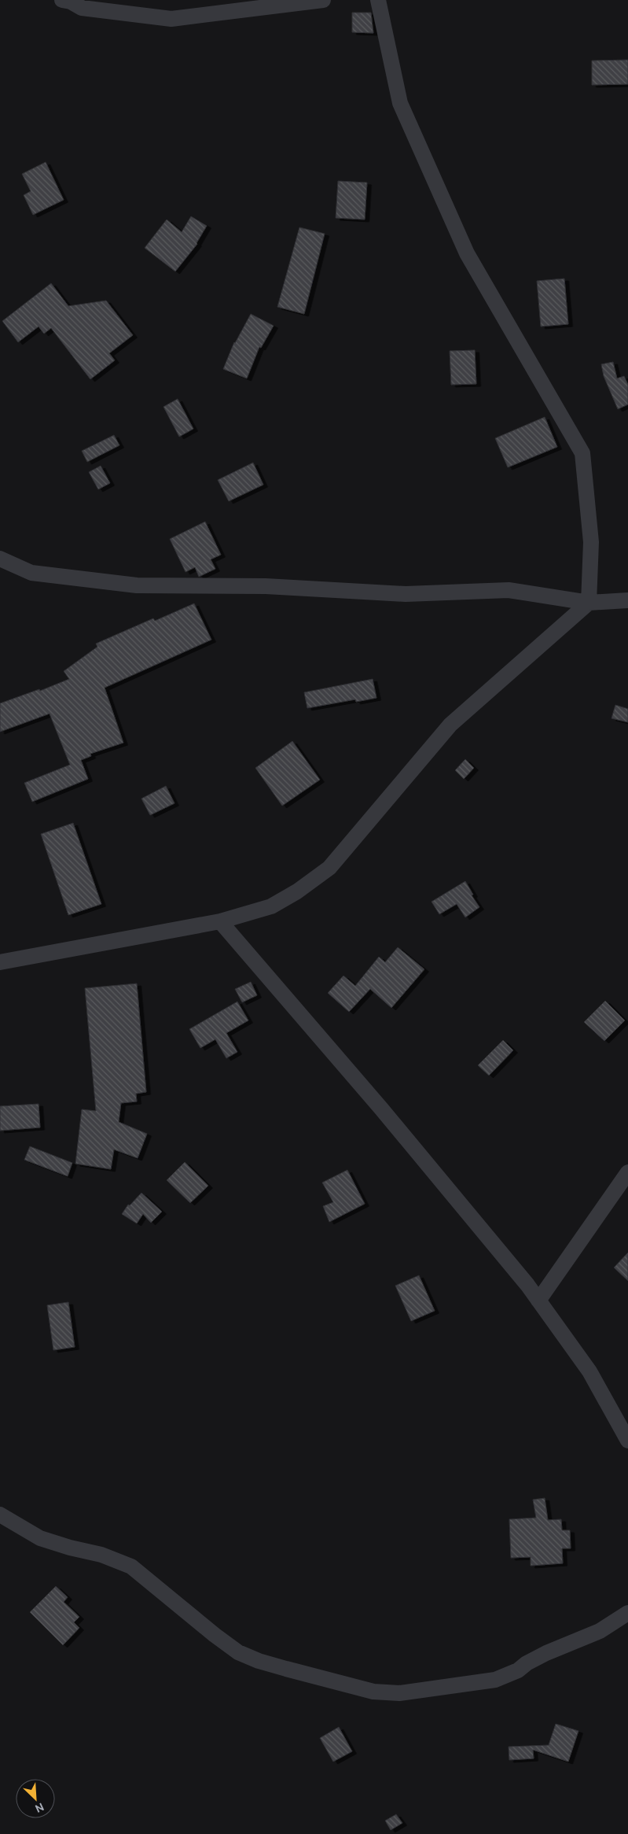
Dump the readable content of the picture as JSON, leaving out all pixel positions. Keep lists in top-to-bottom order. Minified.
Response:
{"north":"bottom right"}
